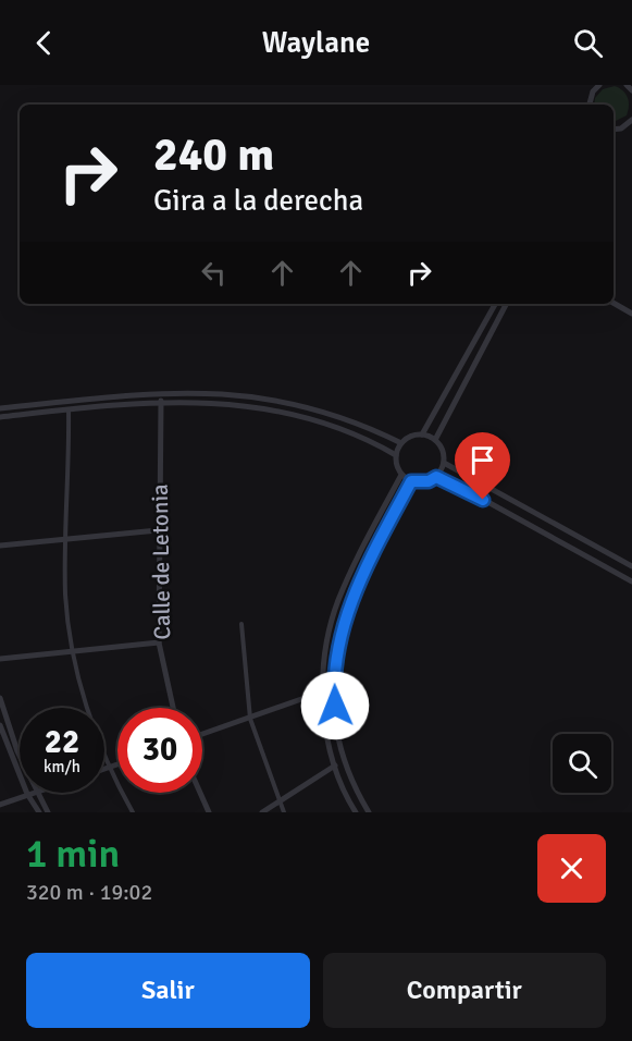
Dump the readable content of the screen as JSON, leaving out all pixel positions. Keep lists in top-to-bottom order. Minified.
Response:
{"streets":{"street":["Calle de Letonia"]},"page":{"header":"Waylane","turn":["240 m","Gira a la derecha"],"speed":"22 km/h","limit":"30","heading":["1 min","320 m · 19:02"],"buttons":["Salir","Compartir"]}}
